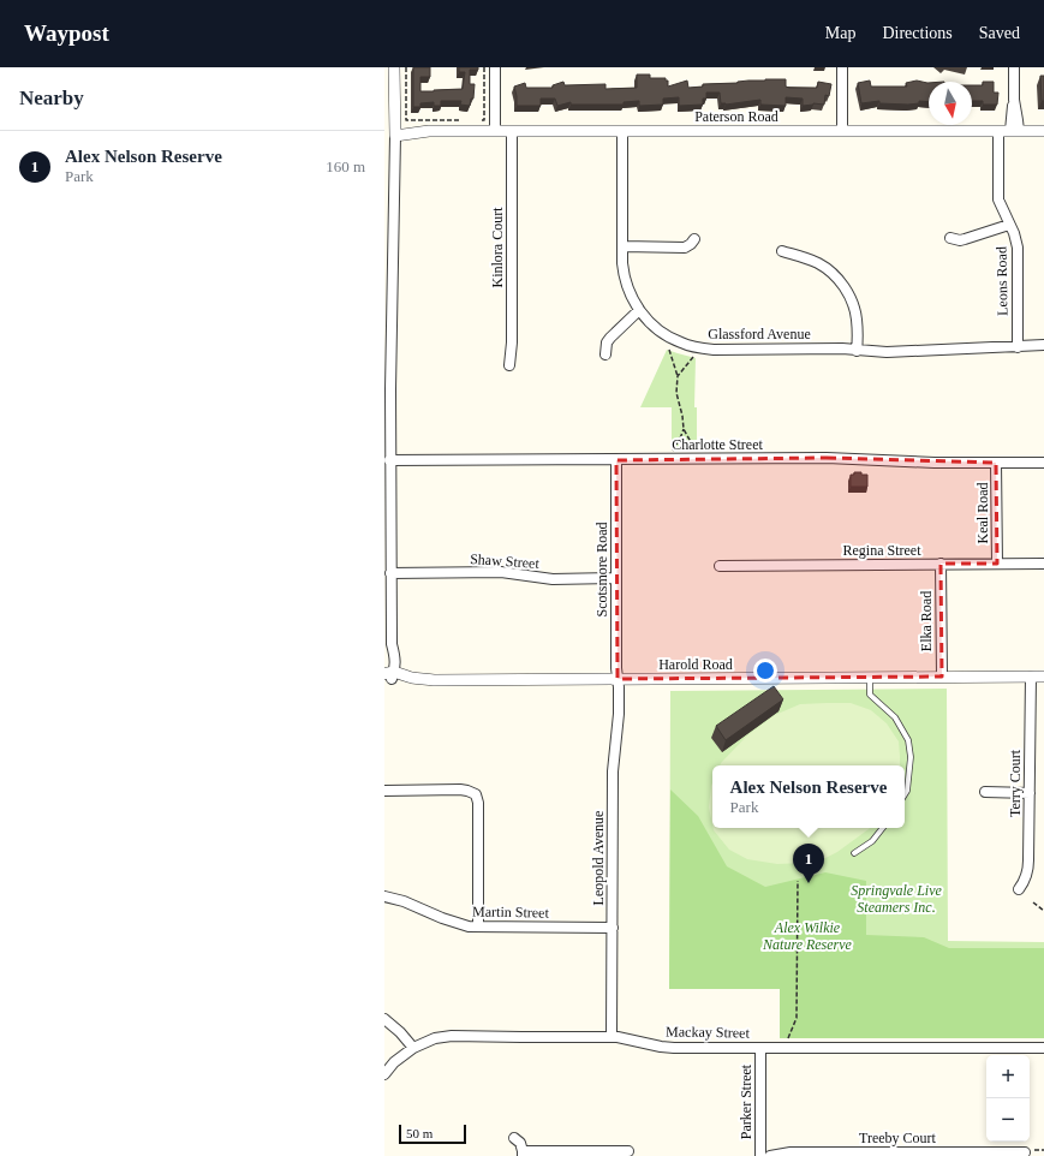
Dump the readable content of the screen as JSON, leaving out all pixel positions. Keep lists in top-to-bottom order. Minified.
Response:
{"streets":{"street":["Paterson Road","Kinlora Court","Leons Road","Glassford Avenue","Charlotte Street","Keal Road","Regina Street","Shaw Street","Scotsmore Road","Elka Road","Harold Road","Terry Court","Leopold Avenue","Martin Street","Mackay Street","Parker Street","Treeby Court"]},"crossings":[["Paterson Road","Kinlora Court"],["Paterson Road","Leons Road"],["Paterson Road","Glassford Avenue"],["Leons Road","Glassford Avenue"],["Charlotte Street","Keal Road"],["Charlotte Street","Scotsmore Road"],["Keal Road","Regina Street"],["Regina Street","Elka Road"],["Shaw Street","Scotsmore Road"],["Scotsmore Road","Harold Road"],["Scotsmore Road","Leopold Avenue"],["Elka Road","Harold Road"],["Harold Road","Terry Court"],["Harold Road","Leopold Avenue"],["Leopold Avenue","Martin Street"],["Leopold Avenue","Mackay Street"],["Mackay Street","Parker Street"]],"parks":["Springvale Live Steamers Inc.","Alex Wilkie Nature Reserve"],"scale_bar":"50 m","north":"bottom","page":{"header":"Waypost","nav":["Map","Directions","Saved"],"heading":"Nearby","list":[{"mark":"1","name":"Alex Nelson Reserve","note":"Park","value":"160 m"}],"popup":["Alex Nelson Reserve","Park"],"pins":"1","map_buttons":["+","−"],"scale":"50 m"}}
